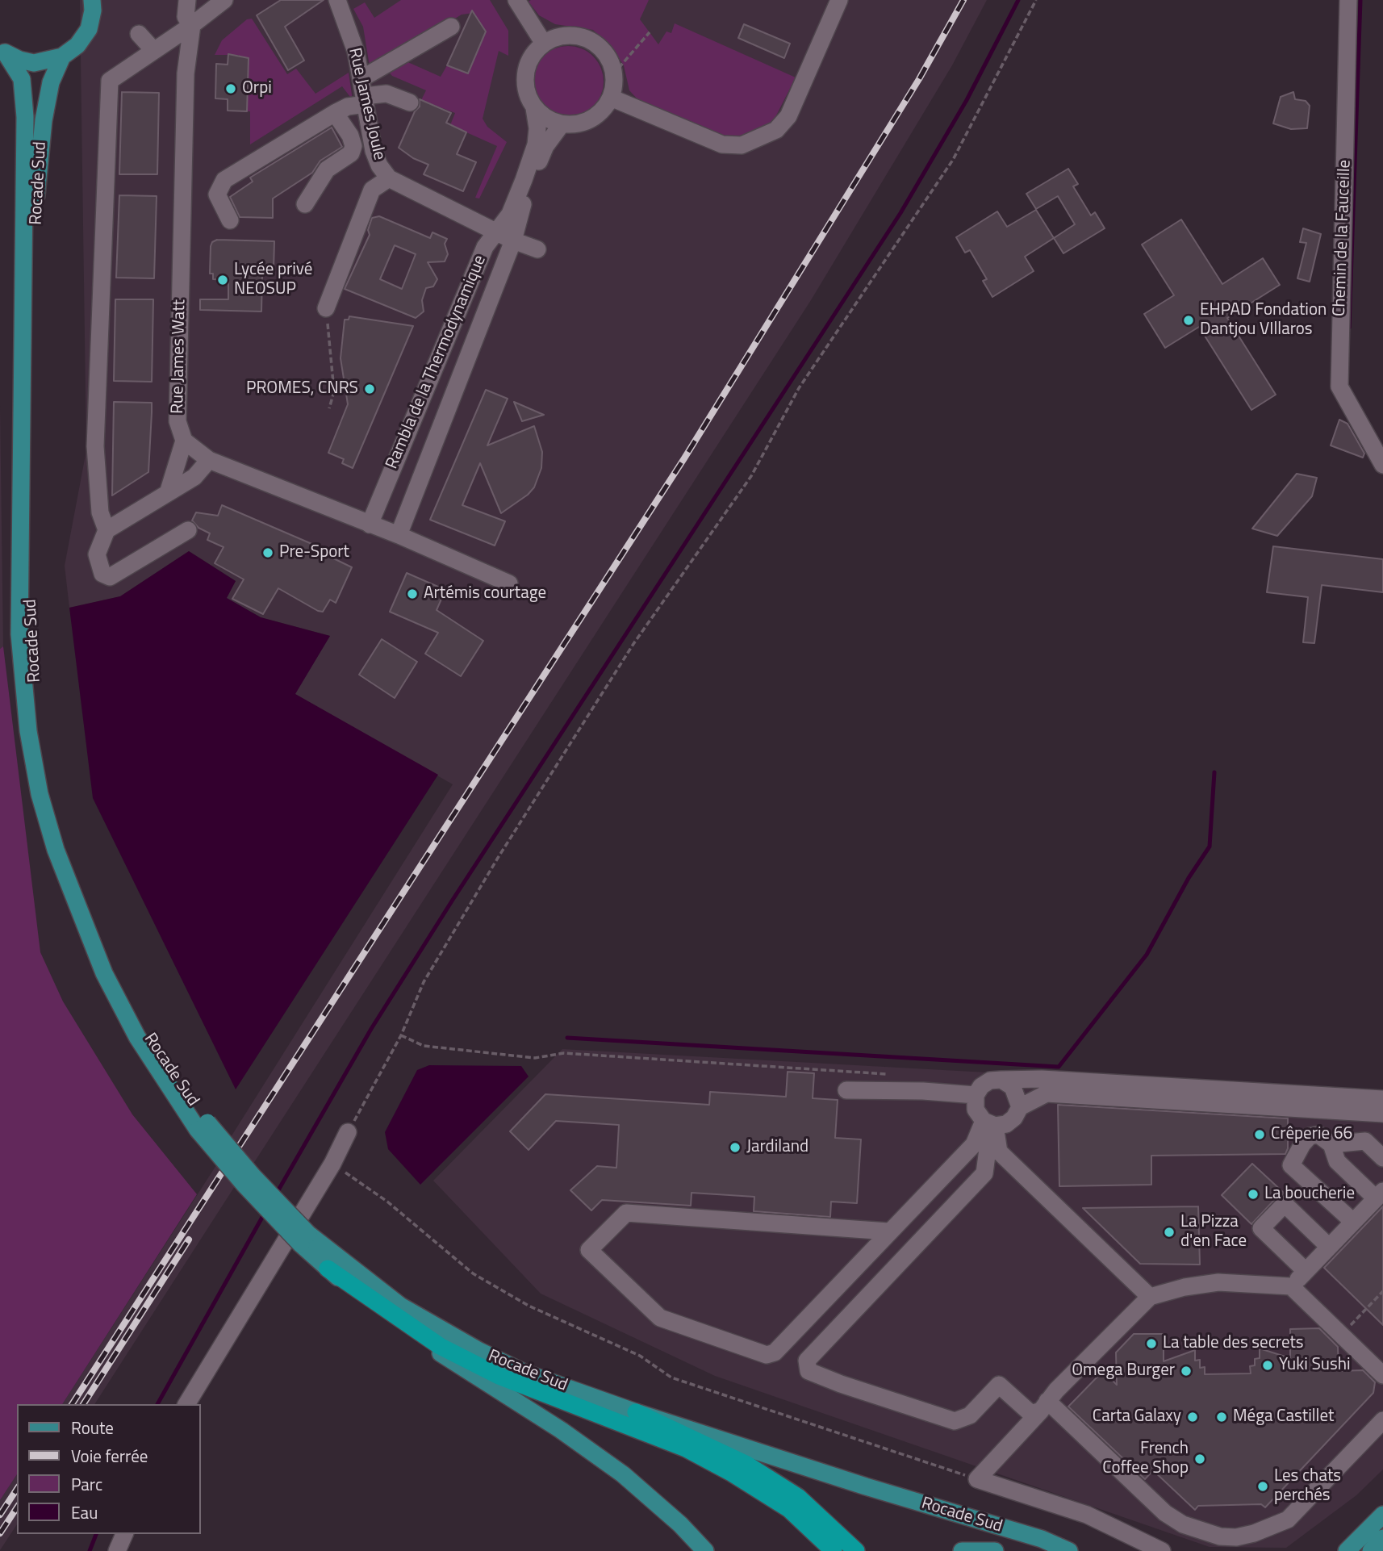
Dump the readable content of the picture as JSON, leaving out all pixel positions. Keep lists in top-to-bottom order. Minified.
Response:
{"streets":{"main road":["Rocade Sud"],"street":["Rue James Joule","Chemin de la Fauceille","Rue James Watt","Rambla de la Thermodynamique"]},"crossings":[["Rue James Joule","Rambla de la Thermodynamique"]],"places":["Orpi","Lycée privé NEOSUP","EHPAD Fondation Dantjou VIllaros","PROMES, CNRS","Pre-Sport","Artémis courtage","Crêperie 66","Jardiland","La boucherie","La Pizza d'en Face","La table des secrets","Yuki Sushi","Omega Burger","Carta Galaxy","Méga Castillet","French Coffee Shop","Les chats perchés"],"legend":["Route","Voie ferrée","Parc","Eau"]}
